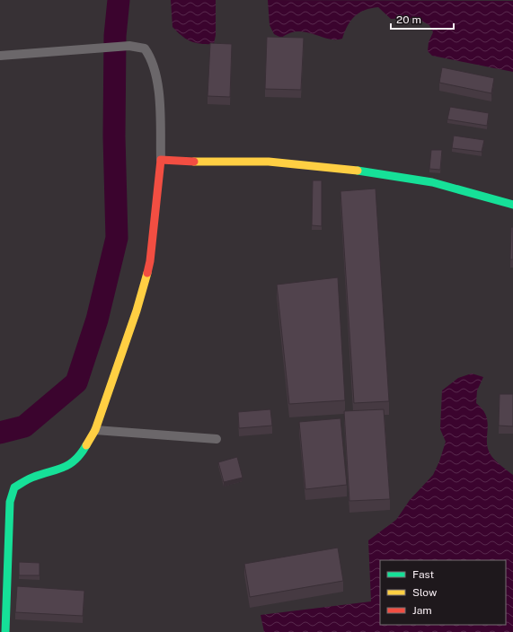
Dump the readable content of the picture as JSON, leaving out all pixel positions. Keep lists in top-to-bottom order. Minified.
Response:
{"legend":["Fast","Slow","Jam"],"scale_bar":"20 m"}
